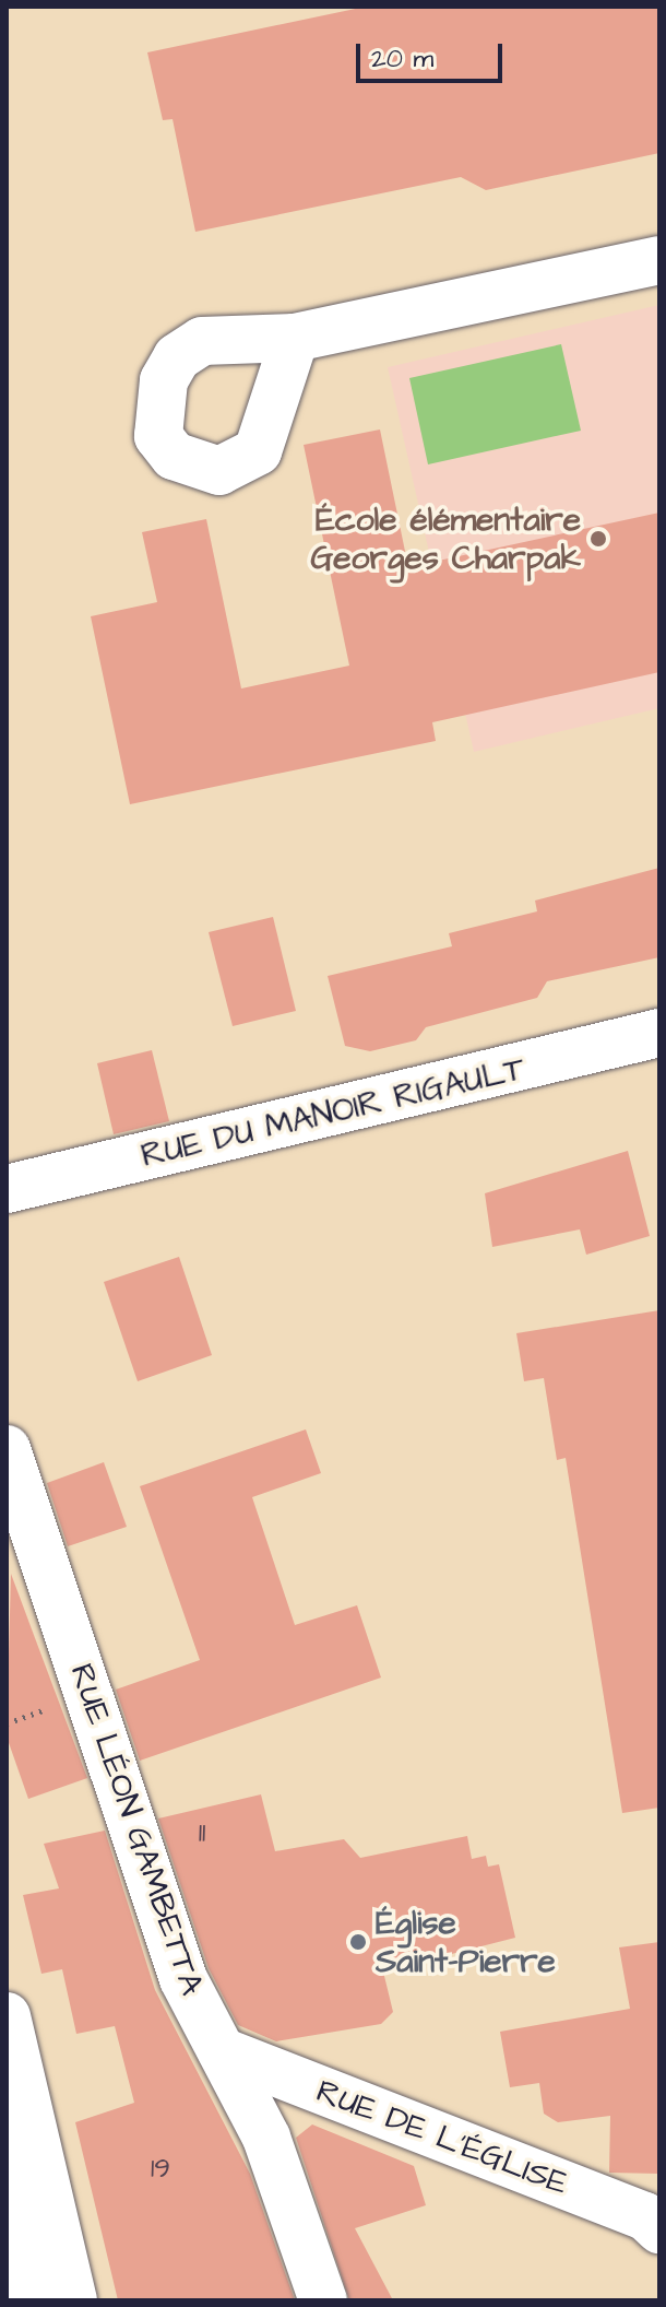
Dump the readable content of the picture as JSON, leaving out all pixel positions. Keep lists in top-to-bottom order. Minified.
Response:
{"streets":{"street":["RUE DU MANOIR RIGAULT","RUE LÉON GAMBETTA","RUE DE L'ÉGLISE"]},"crossings":[["RUE LÉON GAMBETTA","RUE DE L'ÉGLISE"]],"places":["École élémentaire Georges Charpak","Église Saint-Pierre"],"house_numbers":["11","19"],"scale_bar":"20 m"}
